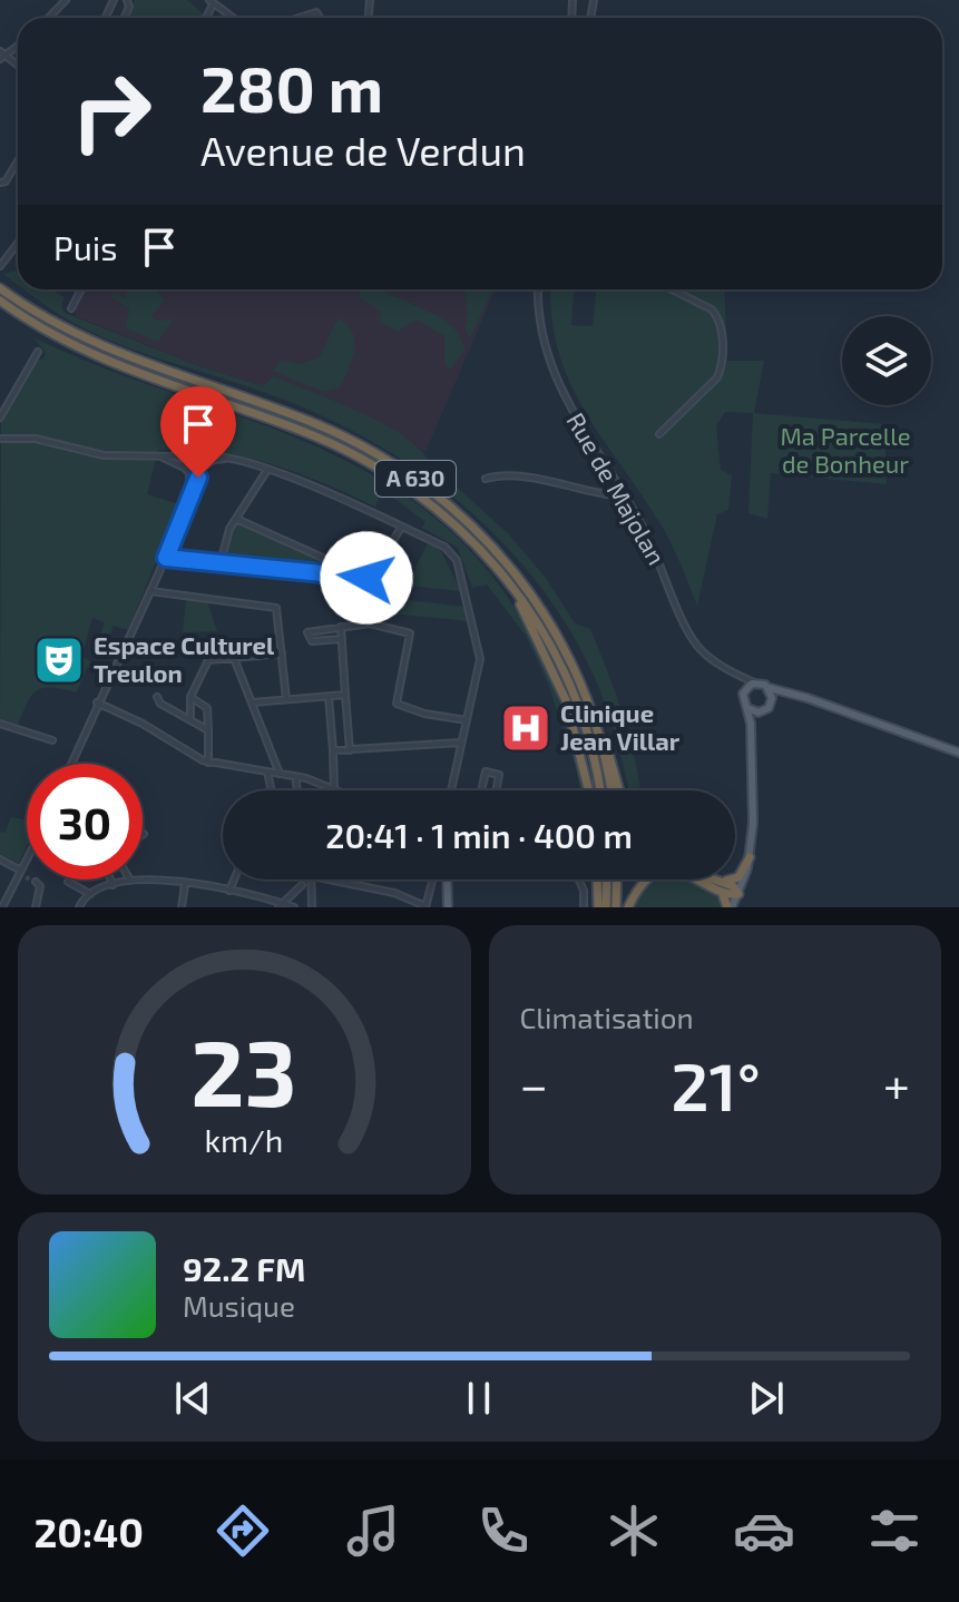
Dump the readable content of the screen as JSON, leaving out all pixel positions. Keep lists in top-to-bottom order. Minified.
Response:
{"streets":{"highway":["A 630"],"street":["Rue de Majolan"]},"parks":["Ma Parcelle de Bonheur"],"places":{"theatre":["Espace Culturel Treulon"],"hospital":["Clinique Jean Villar"]},"page":{"turn":["280 m","Avenue de Verdun"],"then":"Puis","limit":"30","trip":"20:41 · 1 min · 400 m","tile":"Climatisation","heat":["−","21°","+"],"song":["92.2 FM","Musique"],"tabs":"20:40","gauge":["23","km/h"]}}
